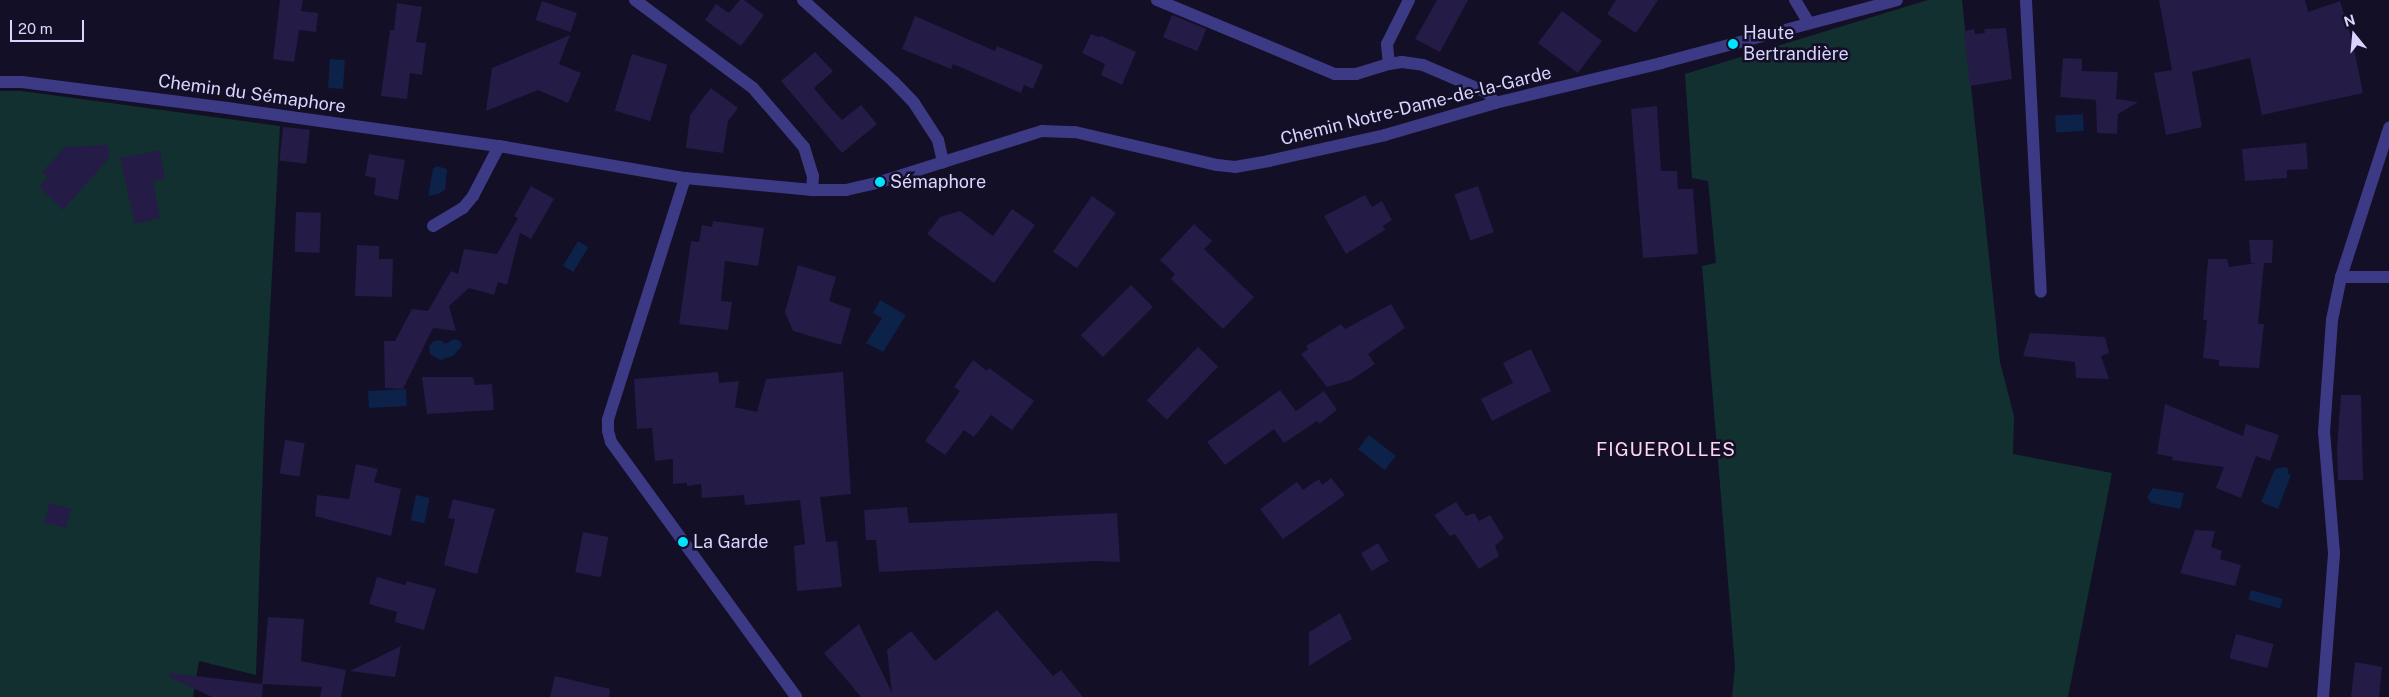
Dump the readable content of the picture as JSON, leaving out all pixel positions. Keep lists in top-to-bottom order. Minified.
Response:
{"streets":{"street":["Chemin du Sémaphore","Chemin Notre-Dame-de-la-Garde"]},"crossings":[["Chemin du Sémaphore","Chemin Notre-Dame-de-la-Garde"]],"districts":["FIGUEROLLES"],"places":["Haute Bertrandière","Sémaphore","La Garde"],"scale_bar":"20 m","north":"top"}
